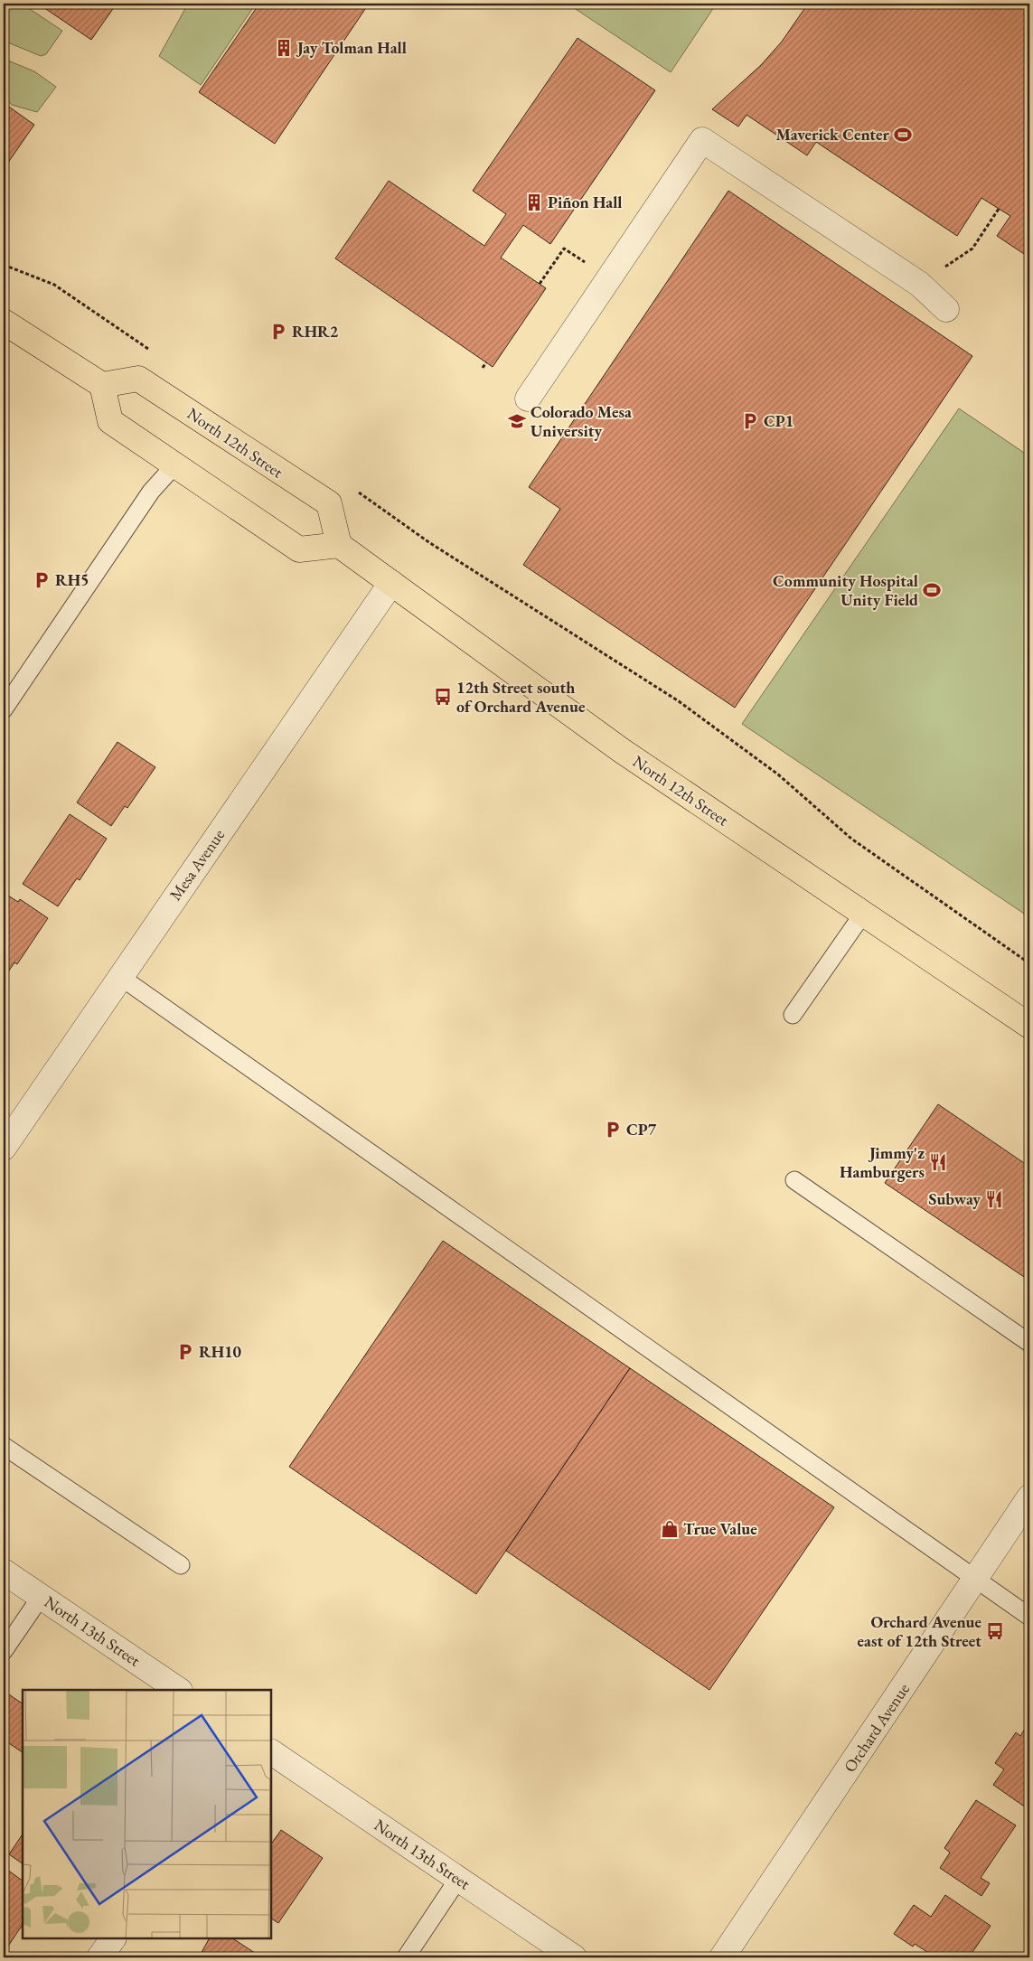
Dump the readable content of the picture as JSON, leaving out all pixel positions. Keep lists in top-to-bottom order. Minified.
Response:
{"streets":{"main road":["North 12th Street"],"street":["Mesa Avenue","North 13th Street","Orchard Avenue"]},"crossings":[["North 12th Street","Mesa Avenue"]],"places":{"building":["Jay Tolman Hall","Piñon Hall"],"sports":["Maverick Center","Community Hospital Unity Field"],"parking":["RHR2","CP1","RH5","CP7","RH10"],"school or university":["Colorado Mesa University"],"bus stop":["12th Street south of Orchard Avenue","Orchard Avenue east of 12th Street"],"restaurant":["Jimmy'z Hamburgers","Subway"],"shop":["True Value"]}}
